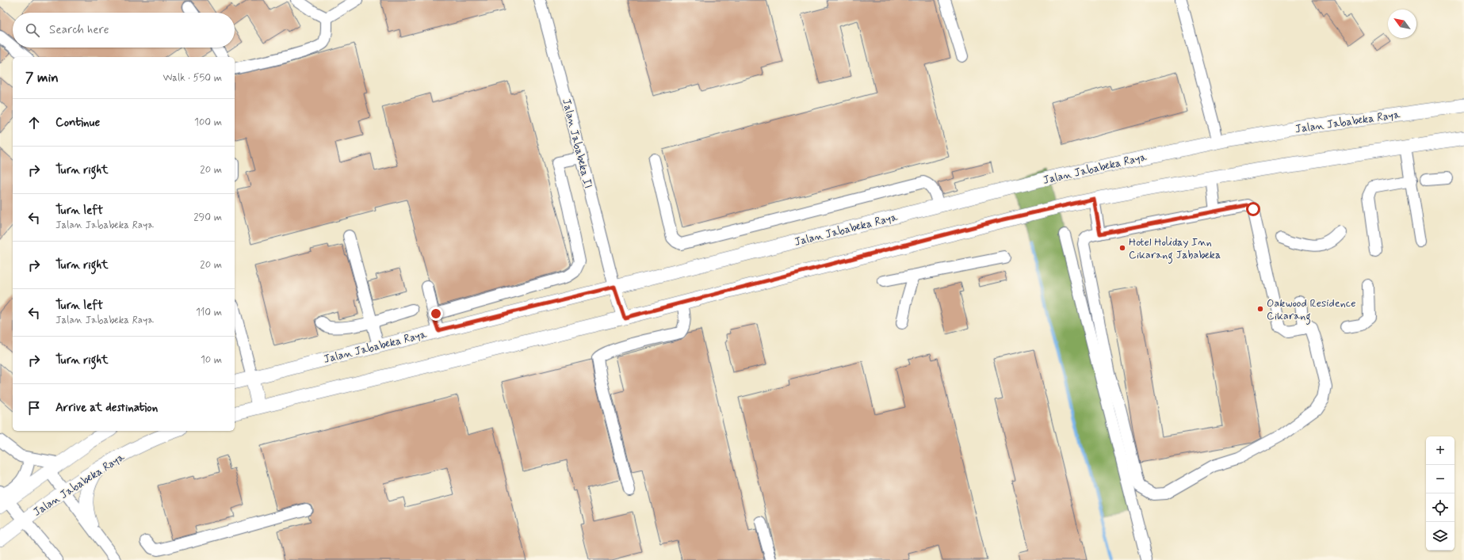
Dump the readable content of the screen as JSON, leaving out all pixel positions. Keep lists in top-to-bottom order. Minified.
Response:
{"streets":{"main road":["Jalan Jababeka Raya"],"street":["Jalan Jababeka II"]},"crossings":[["Jalan Jababeka Raya","Jalan Jababeka II"]],"places":["Hotel Holiday Inn Cikarang Jababeka","Oakwood Residence Cikarang"],"north":"top left","page":{"search":"Search here","heading":["7 min","Walk · 550 m"],"list":[["Continue","100 m"],["Turn right","20 m"],["Turn left","Jalan Jababeka Raya","290 m"],["Turn right","20 m"],["Turn left","Jalan Jababeka Raya","110 m"],["Turn right","10 m"],"Arrive at destination"],"map_buttons":["+","−"]}}
